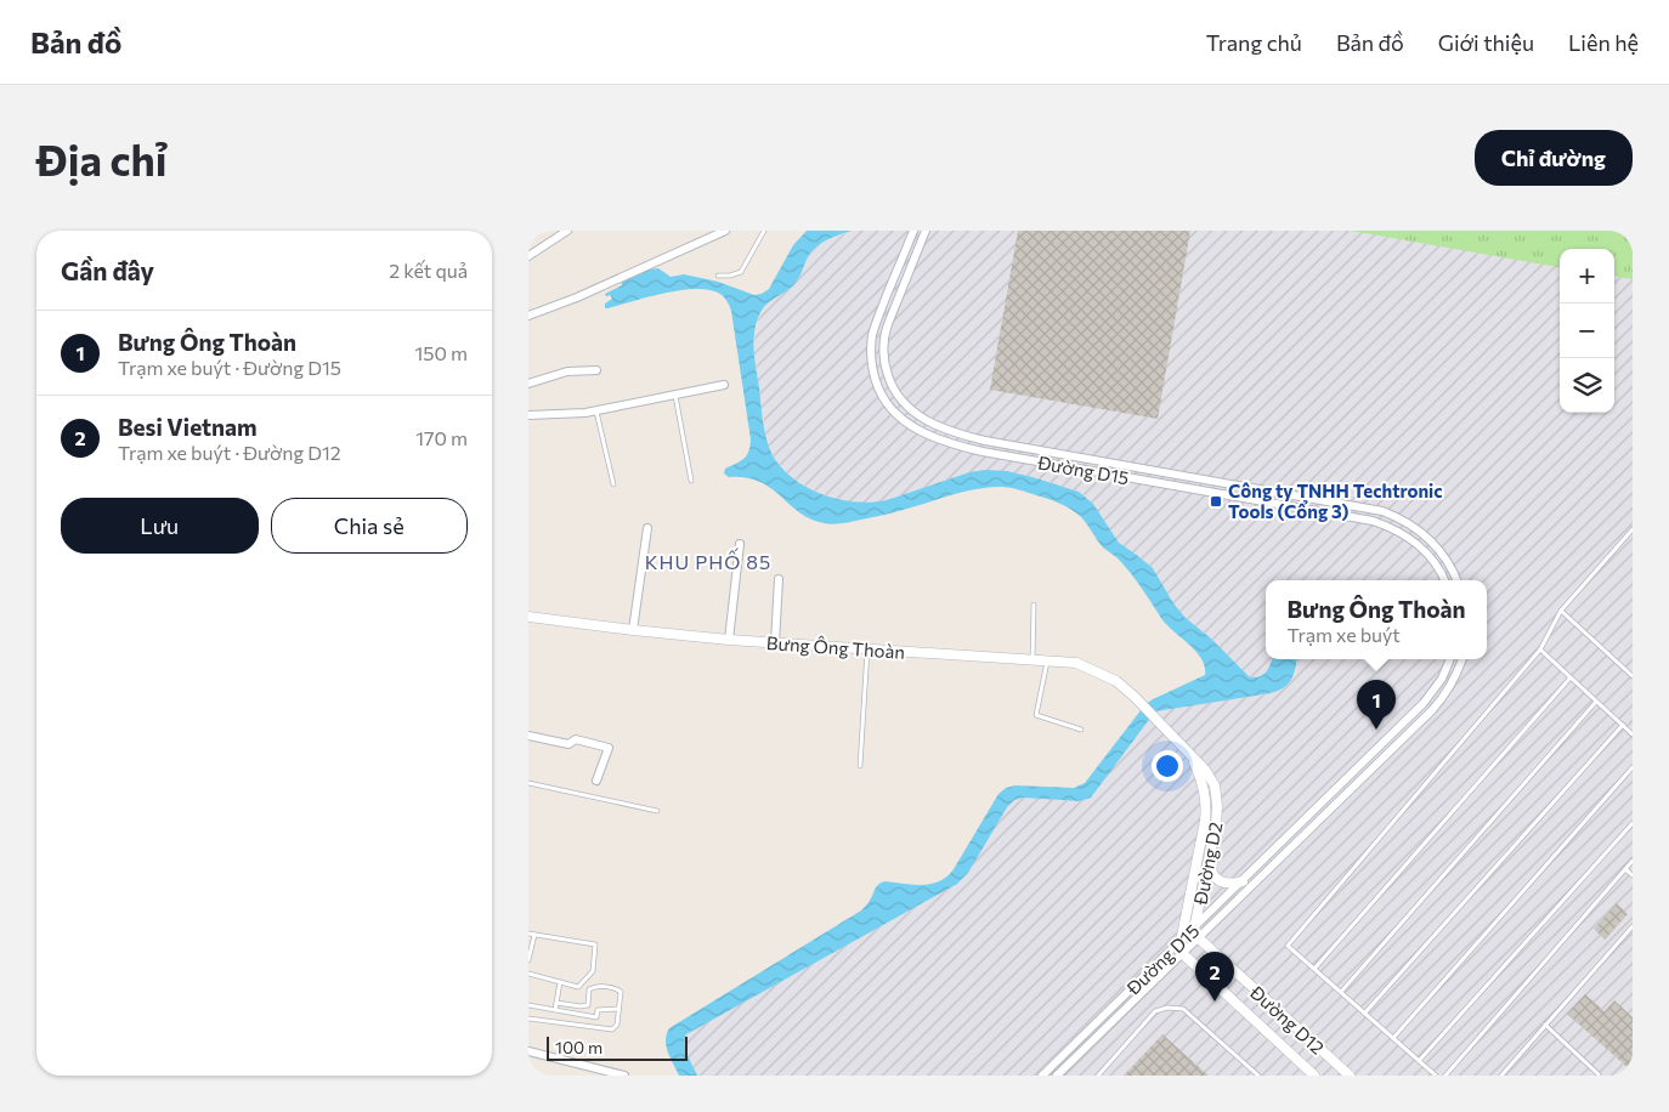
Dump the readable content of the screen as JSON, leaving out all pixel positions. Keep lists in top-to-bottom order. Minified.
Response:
{"streets":{"street":["Đường D15","Bưng Ông Thoàn","Đường D2","Đường D12"]},"crossings":[["Đường D15","Đường D2"],["Đường D15","Đường D12"],["Bưng Ông Thoàn","Đường D2"],["Đường D2","Đường D12"]],"districts":["KHU PHỐ 85"],"places":{"transit":["Công ty TNHH Techtronic Tools (Cổng 3)"]},"scale_bar":"100 m","page":{"header":"Bản đồ","nav":["Trang chủ","Bản đồ","Giới thiệu","Liên hệ"],"buttons":["Chỉ đường",["Lưu","Chia sẻ"]],"title":"Địa chỉ","heading":["Gần đây","2 kết quả"],"map_buttons":["+","−"],"list":[{"mark":"1","name":"Bưng Ông Thoàn","note":"Trạm xe buýt · Đường D15","value":"150 m"},{"mark":"2","name":"Besi Vietnam","note":"Trạm xe buýt · Đường D12","value":"170 m"}],"popup":["Bưng Ông Thoàn","Trạm xe buýt"],"pins":["1","2"],"scale":"100 m"}}
